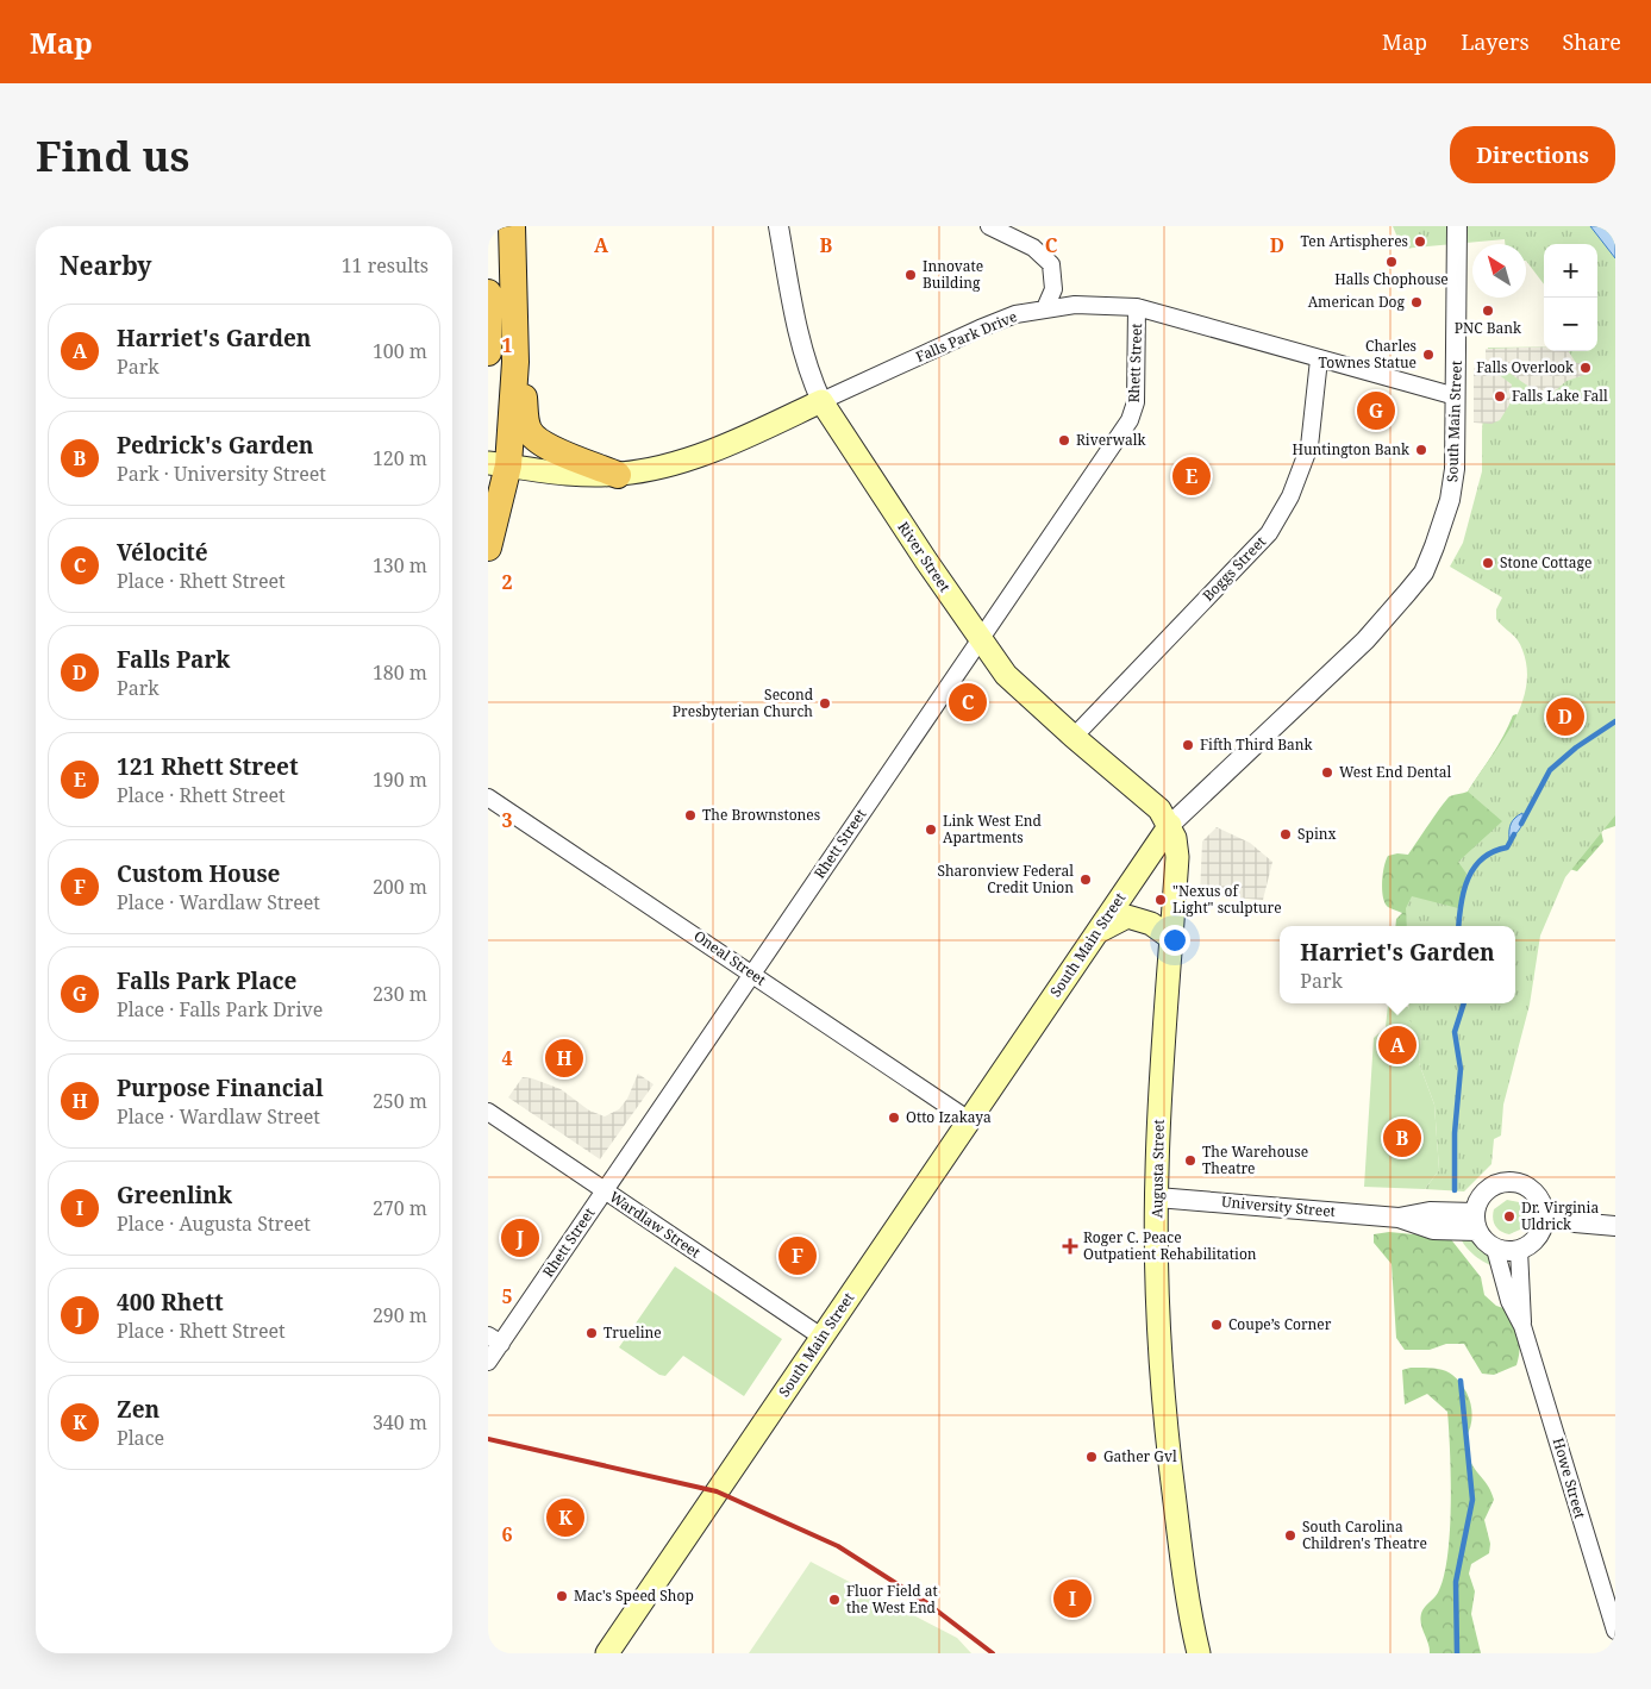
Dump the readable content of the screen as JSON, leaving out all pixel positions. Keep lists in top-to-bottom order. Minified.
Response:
{"streets":{"main road":["Falls Park Drive","South Main Street","River Street","Augusta Street"],"street":["Rhett Street","Boggs Street","Oneal Street","University Street","Wardlaw Street","Howe Street"]},"crossings":[["Falls Park Drive","Rhett Street"],["Falls Park Drive","South Main Street"],["Falls Park Drive","River Street"],["Falls Park Drive","Boggs Street"],["Rhett Street","River Street"],["Rhett Street","Oneal Street"],["Rhett Street","Wardlaw Street"],["South Main Street","River Street"],["South Main Street","Oneal Street"],["South Main Street","Augusta Street"],["South Main Street","Wardlaw Street"],["River Street","Boggs Street"],["River Street","Augusta Street"],["Augusta Street","University Street"],["University Street","Howe Street"]],"places":{"other":["Ten Artispheres","Halls Chophouse","Innovate Building","American Dog","PNC Bank","Charles Townes Statue","Falls Overlook","Falls Lake Fall","Riverwalk","Huntington Bank","Stone Cottage","Second Presbyterian Church","Fifth Third Bank","West End Dental","The Brownstones","Link West End Apartments","Spinx","Sharonview Federal Credit Union","\"Nexus of Light\" sculpture","Otto Izakaya","The Warehouse Theatre","Dr. Virginia Uldrick","Coupe’s Corner","Trueline","Gather Gvl","South Carolina Children's Theatre","Mac's Speed Shop","Fluor Field at the West End"],"health":["Roger C. Peace Outpatient Rehabilitation"]},"north":"top left","page":{"header":"Map","nav":["Map","Layers","Share"],"buttons":"Directions","title":"Find us","heading":["Nearby","11 results"],"map_buttons":["+","−"],"list":[{"mark":"A","name":"Harriet's Garden","note":"Park","value":"100 m"},{"mark":"B","name":"Pedrick's Garden","note":"Park · University Street","value":"120 m"},{"mark":"C","name":"Vélocité","note":"Place · Rhett Street","value":"130 m"},{"mark":"D","name":"Falls Park","note":"Park","value":"180 m"},{"mark":"E","name":"121 Rhett Street","note":"Place · Rhett Street","value":"190 m"},{"mark":"F","name":"Custom House","note":"Place · Wardlaw Street","value":"200 m"},{"mark":"G","name":"Falls Park Place","note":"Place · Falls Park Drive","value":"230 m"},{"mark":"H","name":"Purpose Financial","note":"Place · Wardlaw Street","value":"250 m"},{"mark":"I","name":"Greenlink","note":"Place · Augusta Street","value":"270 m"},{"mark":"J","name":"400 Rhett","note":"Place · Rhett Street","value":"290 m"},{"mark":"K","name":"Zen","note":"Place","value":"340 m"}],"pins":["G","E","C","D","A","H","B","J","F","K","I"],"popup":["Harriet's Garden","Park"]},"grid":{"columns":["A","B","C","D"],"rows":["1","2","3","4","5","6"]}}
